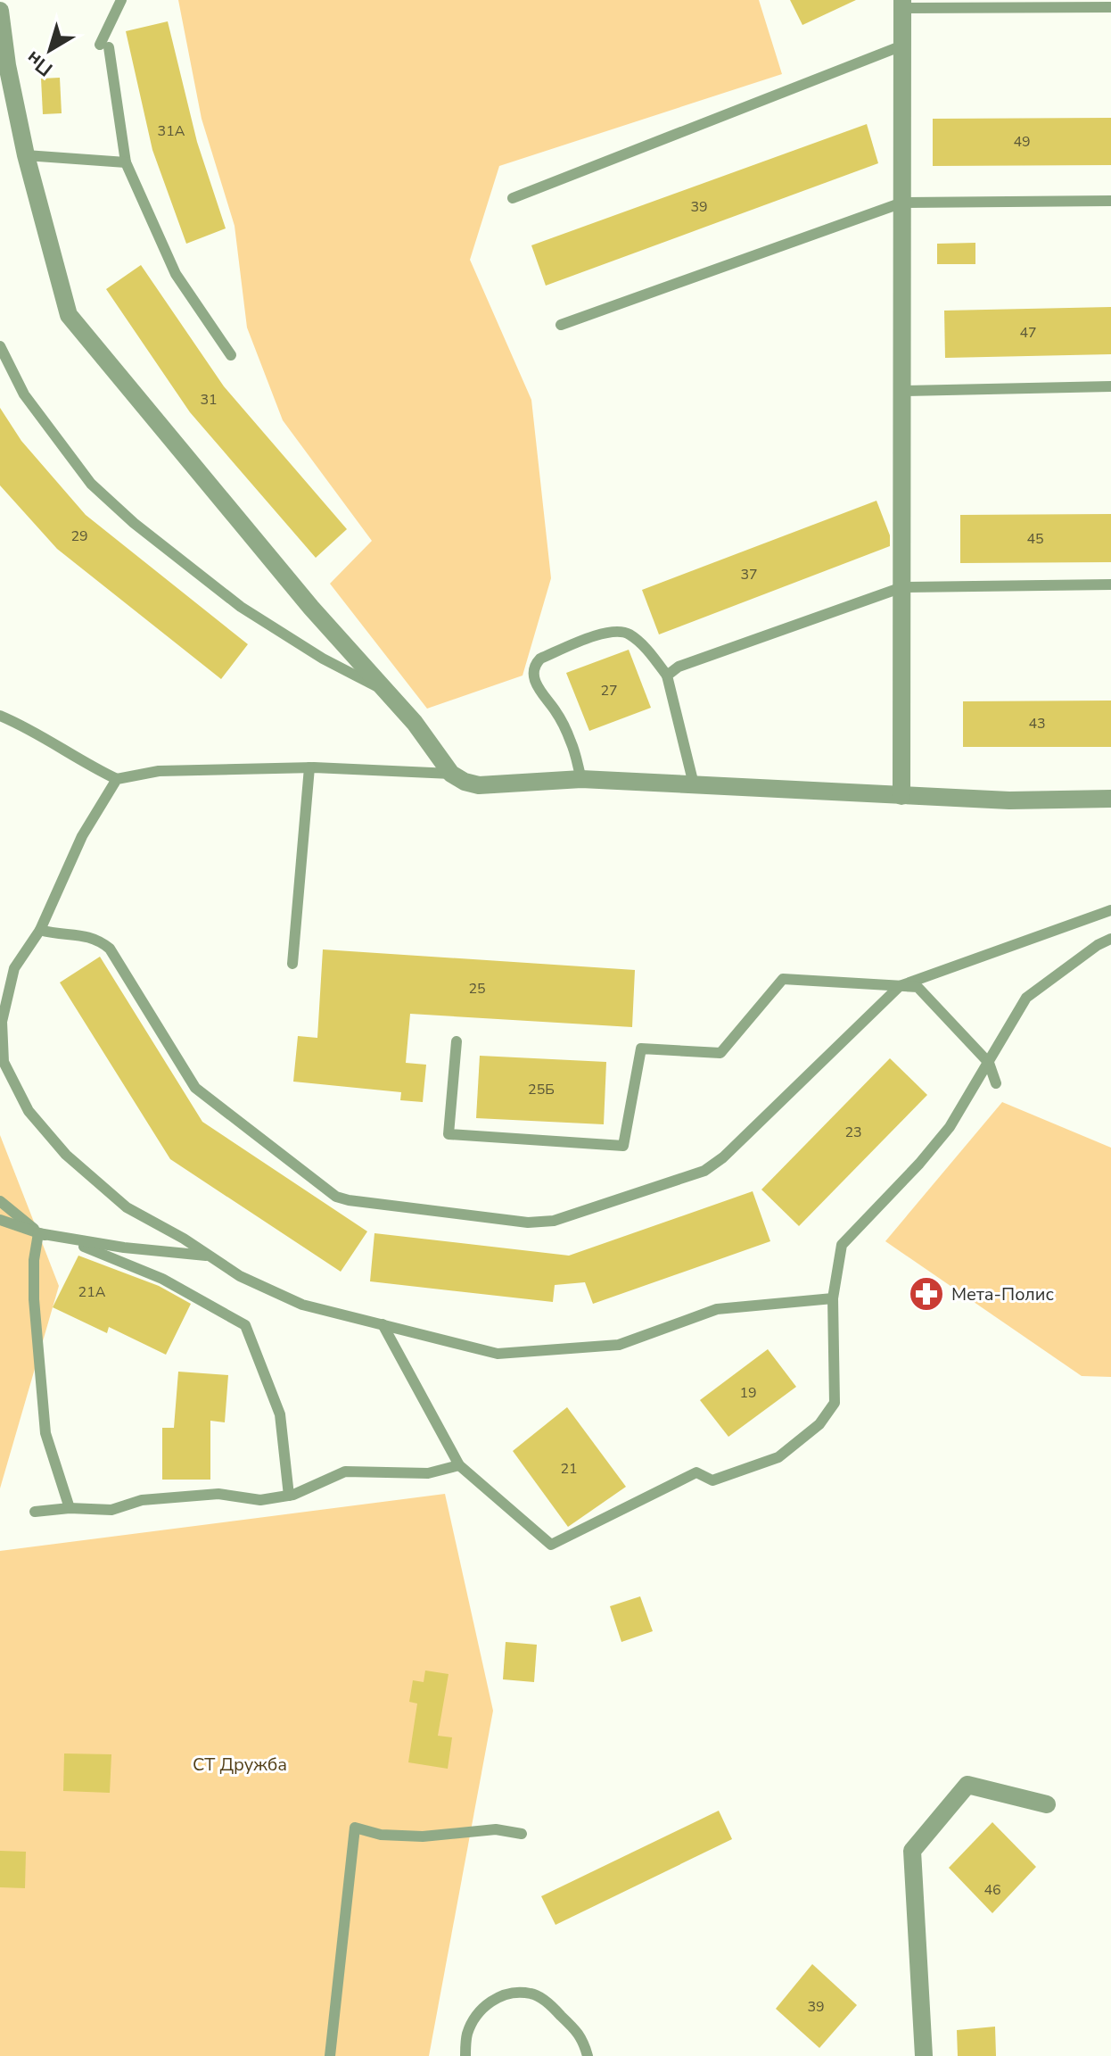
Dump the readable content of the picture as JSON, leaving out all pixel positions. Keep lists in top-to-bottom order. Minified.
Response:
{"parks":["СТ Дружба"],"places":{"pharmacy":["Мета-Полис"]},"house_numbers":["31А","49","39","47","31","29","45","37","27","43","25","25Б","23","21А","19","21","46","39"],"north":"bottom left"}
